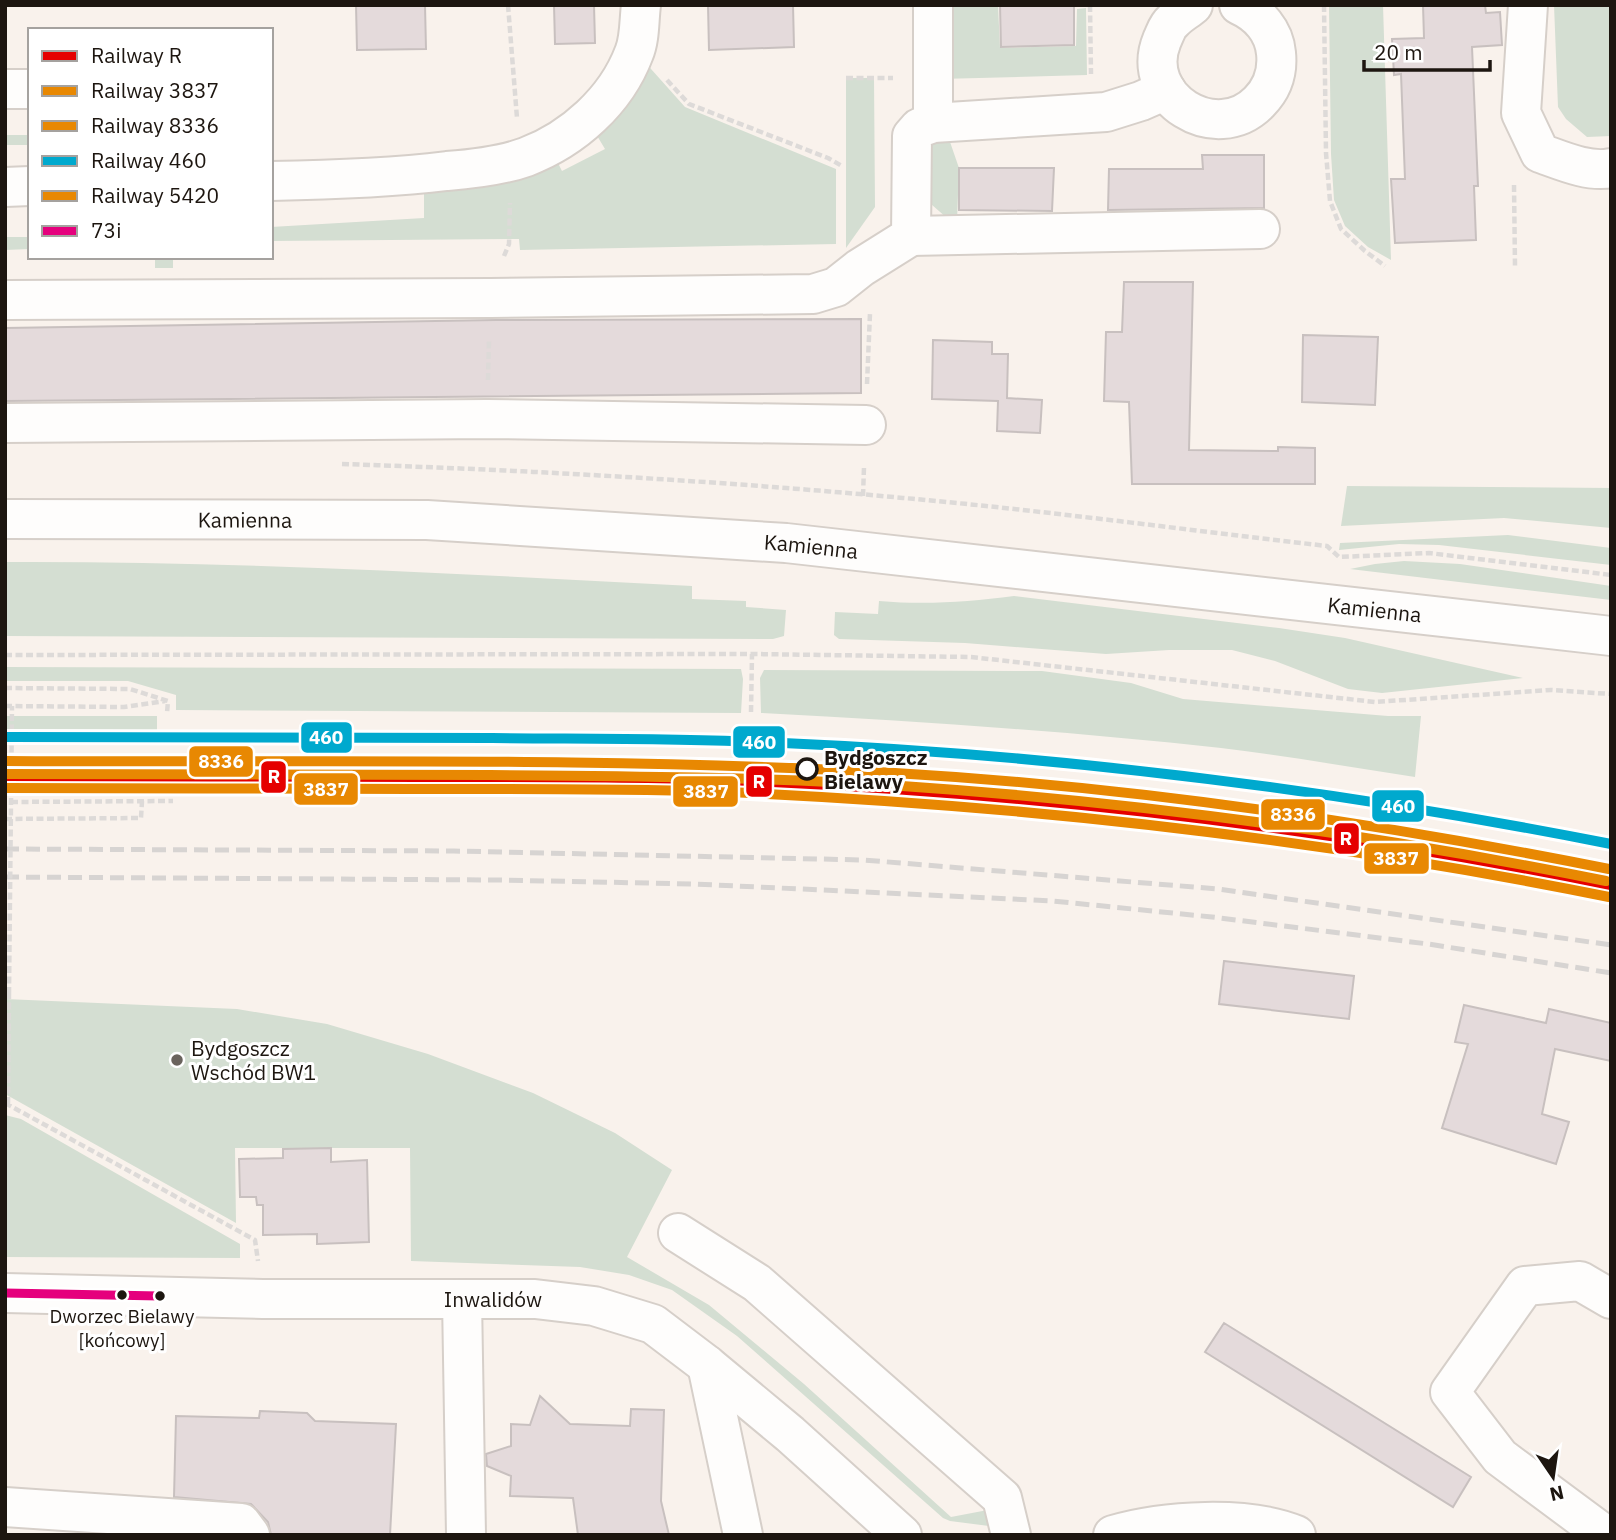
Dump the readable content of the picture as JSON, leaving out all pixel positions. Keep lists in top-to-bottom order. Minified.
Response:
{"streets":{"street":["Kamienna","Inwalidów"]},"places":["Bydgoszcz Bielawy","Bydgoszcz Wschód BW1","Dworzec Bielawy [końcowy]"],"lines":["rail line 460","rail line 8336","rail line 5420","rail line R","rail line 3837","transit line 73i"],"legend":["Railway R","Railway 3837","Railway 8336","Railway 460","Railway 5420","73i"],"scale_bar":"20 m","north":"bottom"}
